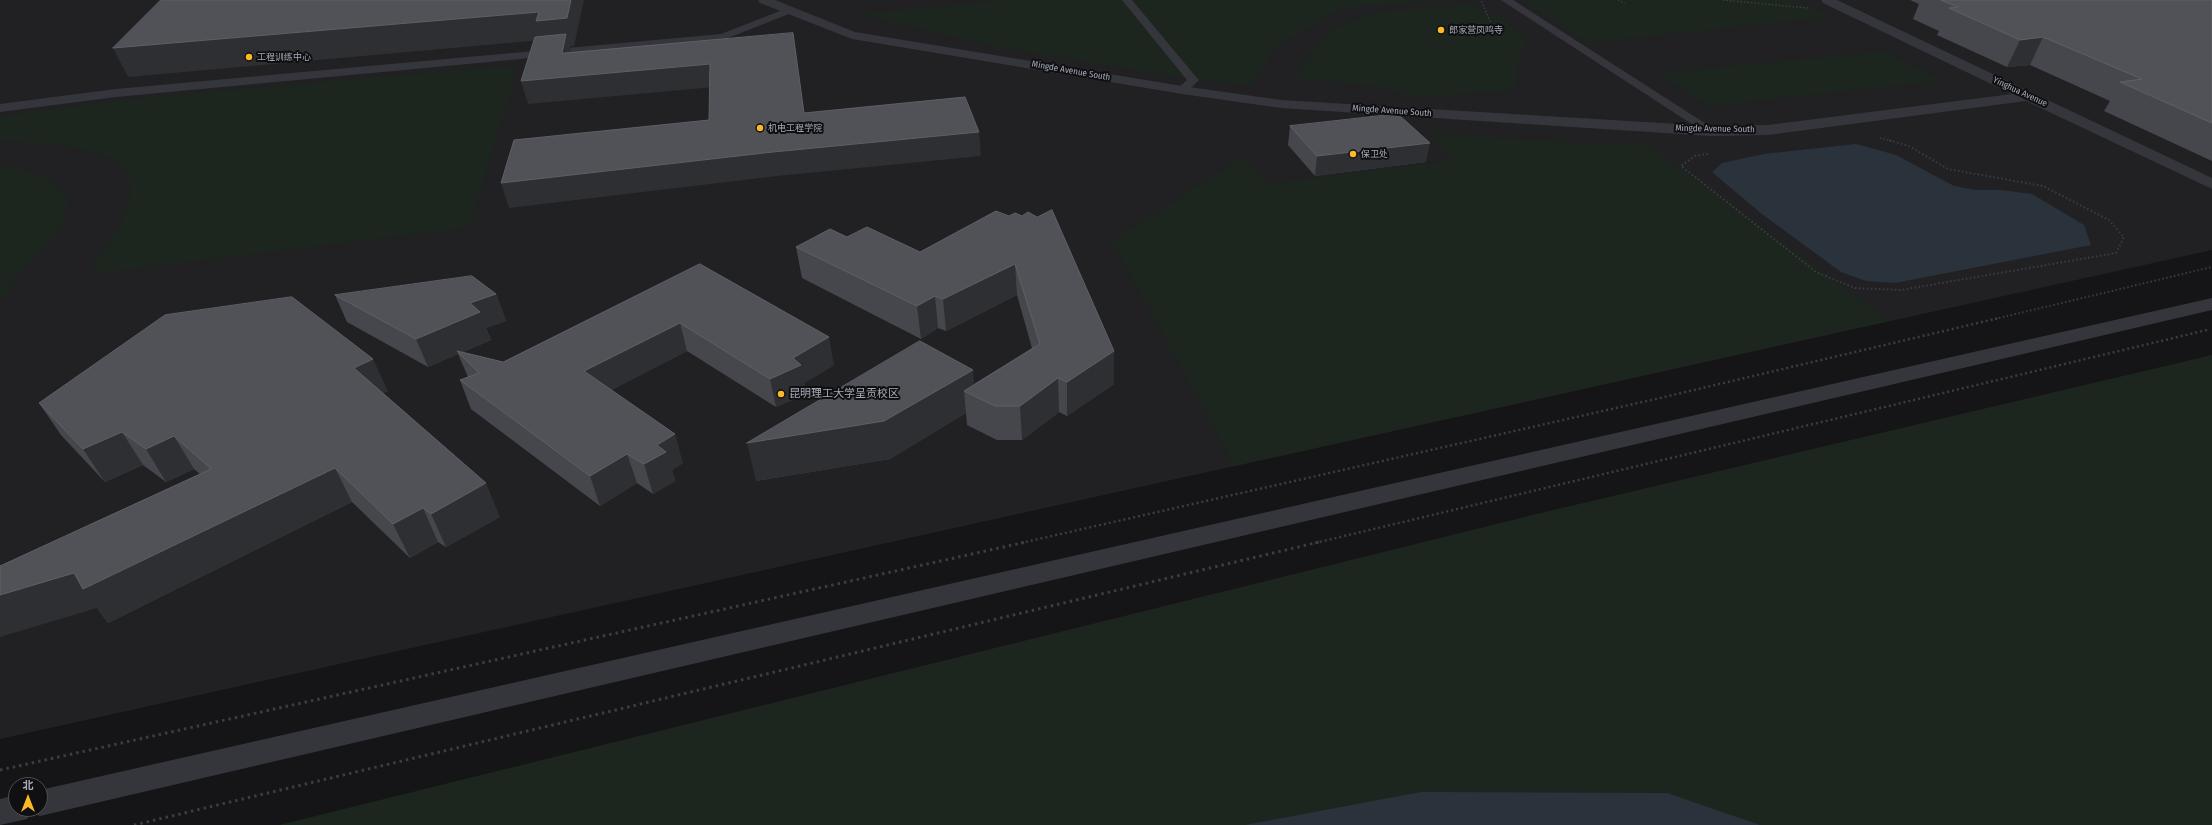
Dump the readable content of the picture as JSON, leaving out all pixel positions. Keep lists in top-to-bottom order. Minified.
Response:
{"streets":{"street":["Mingde Avenue South","Yinghua Avenue"]},"crossings":[["Mingde Avenue South","Yinghua Avenue"]],"places":["郎家营凤鸣寺","工程训练中心","机电工程学院","保卫处","昆明理工大学呈贡校区"],"north":"top"}
